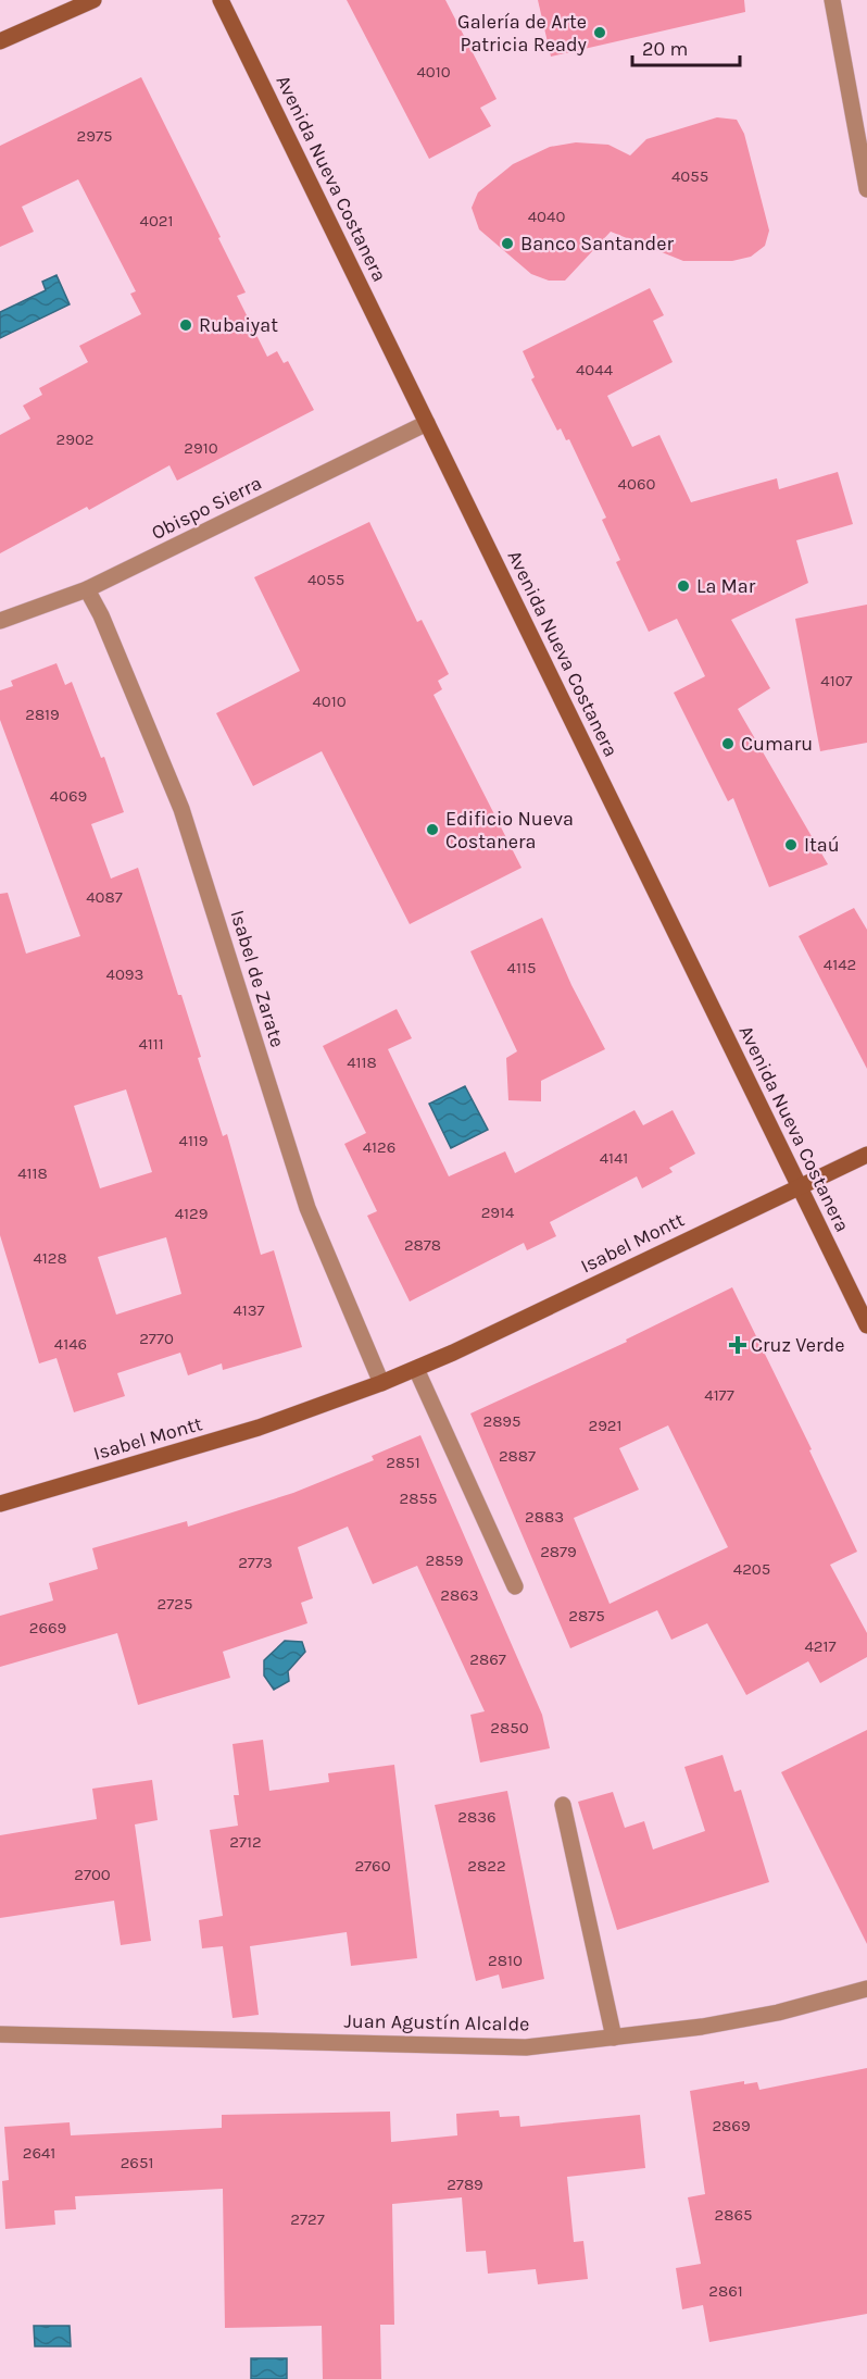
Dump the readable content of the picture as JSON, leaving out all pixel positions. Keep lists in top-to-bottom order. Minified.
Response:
{"streets":{"main road":["Avenida Nueva Costanera","Isabel Montt"],"street":["Obispo Sierra","Isabel de Zarate","Juan Agustín Alcalde"]},"crossings":[["Avenida Nueva Costanera","Obispo Sierra"],["Avenida Nueva Costanera","Isabel Montt"],["Obispo Sierra","Isabel de Zarate"],["Isabel de Zarate","Isabel Montt"]],"places":{"other":["Galería de Arte Patricia Ready","Banco Santander","Rubaiyat","La Mar","Cumaru","Edificio Nueva Costanera","Itaú"],"health":["Cruz Verde"]},"house_numbers":["4010","2975","4055","4040","4021","4044","2902","2910","4060","4055","4107","4010","2819","4069","4087","4142","4115","4093","4111","4118","4119","4126","4141","4118","2914","4129","2878","4128","4137","2770","4146","4177","2895","2921","2887","2851","2855","2883","2879","2859","2773","4205","2863","2725","2875","2669","4217","2867","2850","2836","2712","2760","2822","2700","2810","2869","2641","2651","2789","2865","2727","2861"],"scale_bar":"20 m"}
